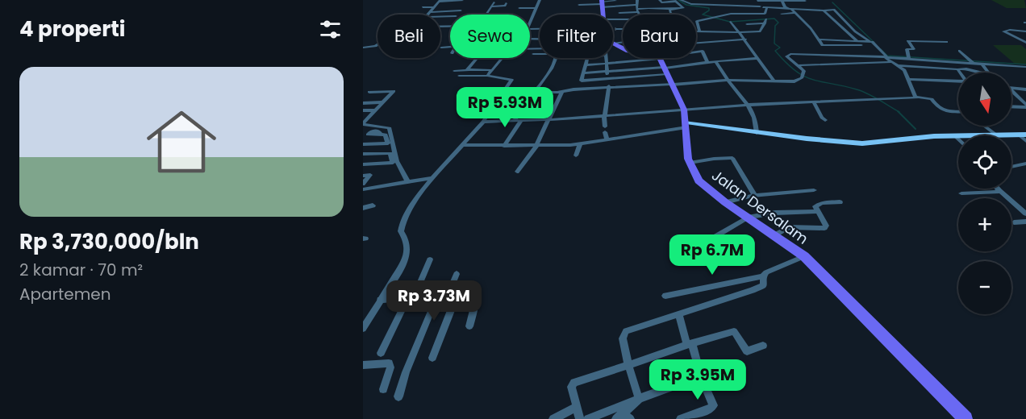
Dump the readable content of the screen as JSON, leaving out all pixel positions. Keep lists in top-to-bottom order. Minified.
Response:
{"streets":{"main road":["Jalan Dersalam"]},"north":"bottom","page":{"heading":"4 properti","chip":["Beli","Sewa","Filter","Baru"],"list":[{"name":"Rp 3,730,000/bln","note":"2 kamar · 70 m² · Apartemen"}],"map_buttons":["+","−"],"price":["Rp 5.93M","Rp 6.7M","Rp 3.73M","Rp 3.95M"]}}
